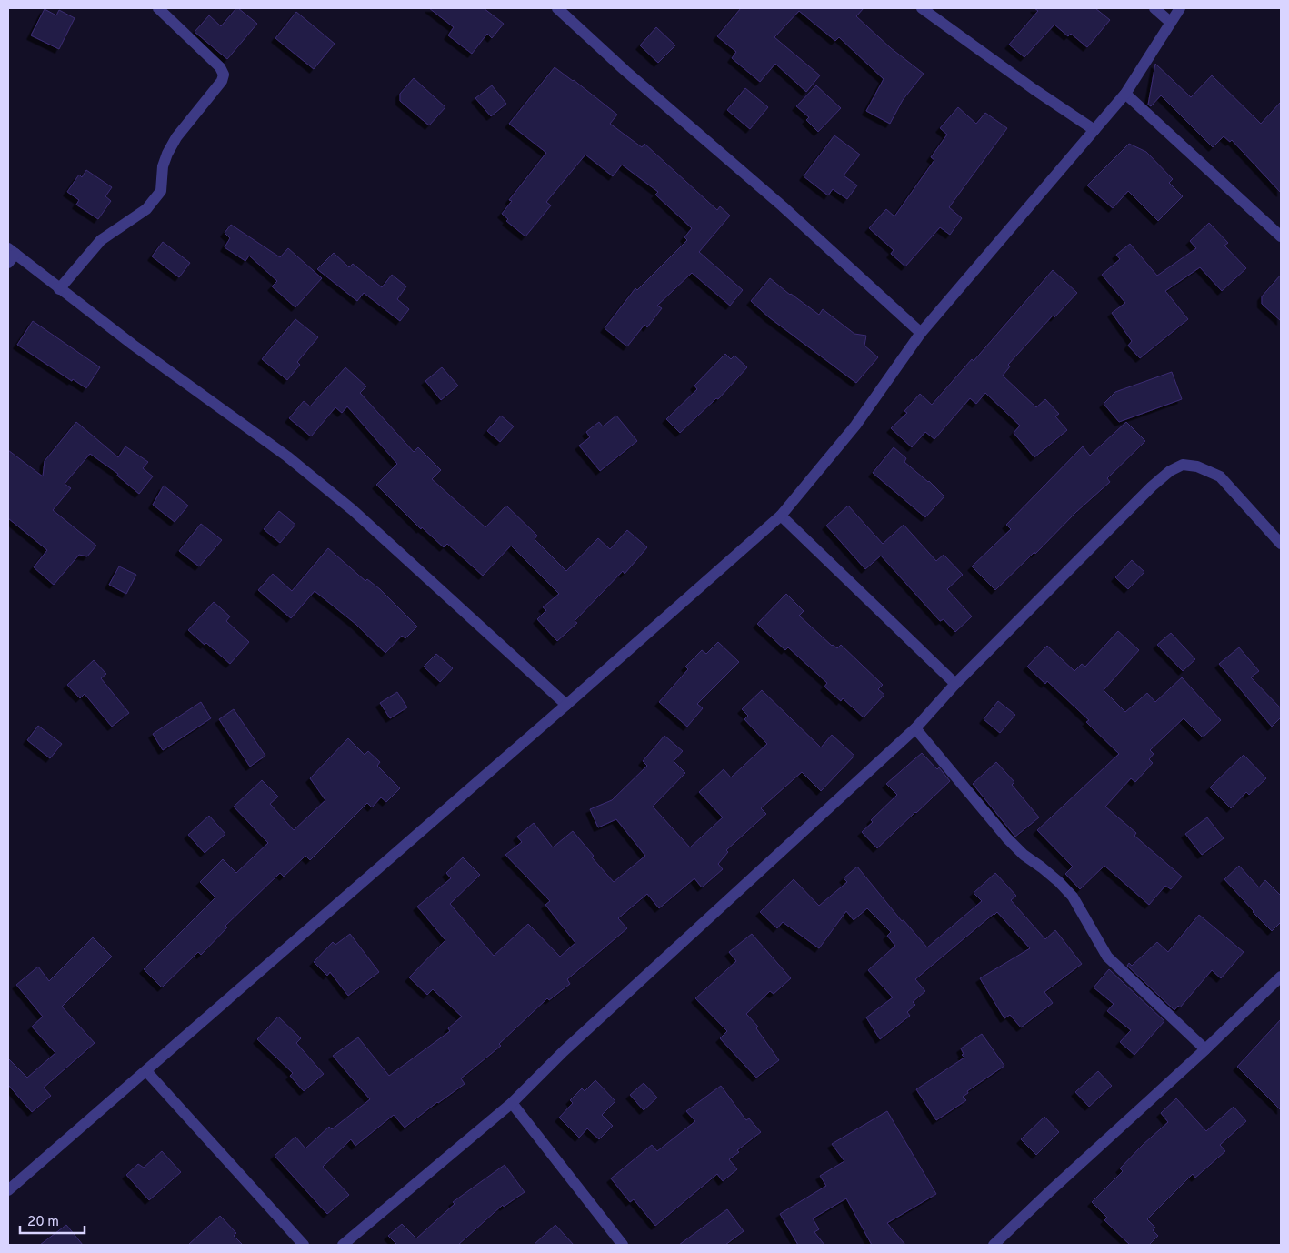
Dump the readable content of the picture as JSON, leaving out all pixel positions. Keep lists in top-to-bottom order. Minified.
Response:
{"scale_bar":"20 m"}
